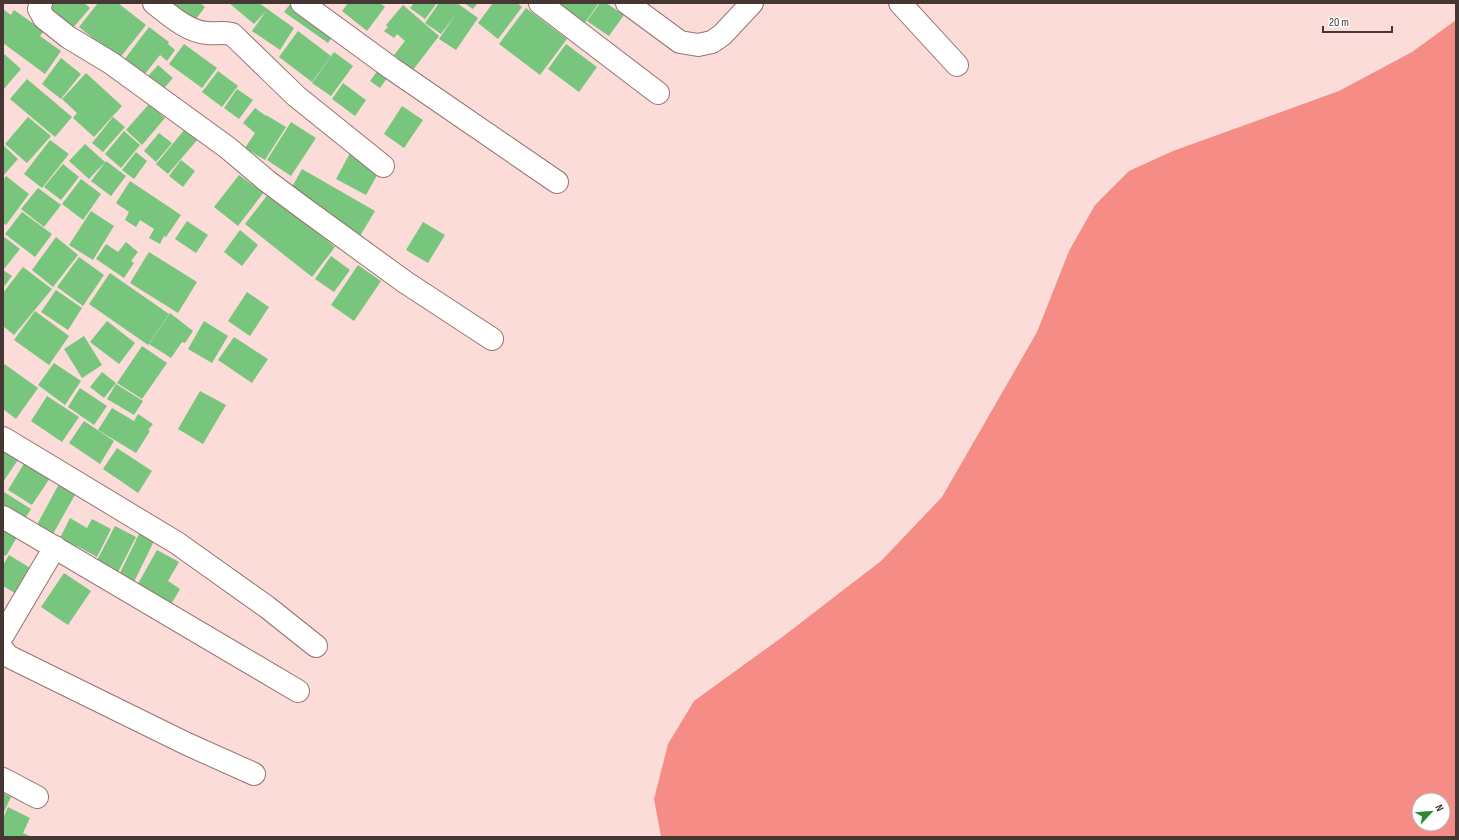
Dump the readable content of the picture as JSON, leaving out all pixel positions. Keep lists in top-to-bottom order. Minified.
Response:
{"scale_bar":"20 m","north":"top right"}
